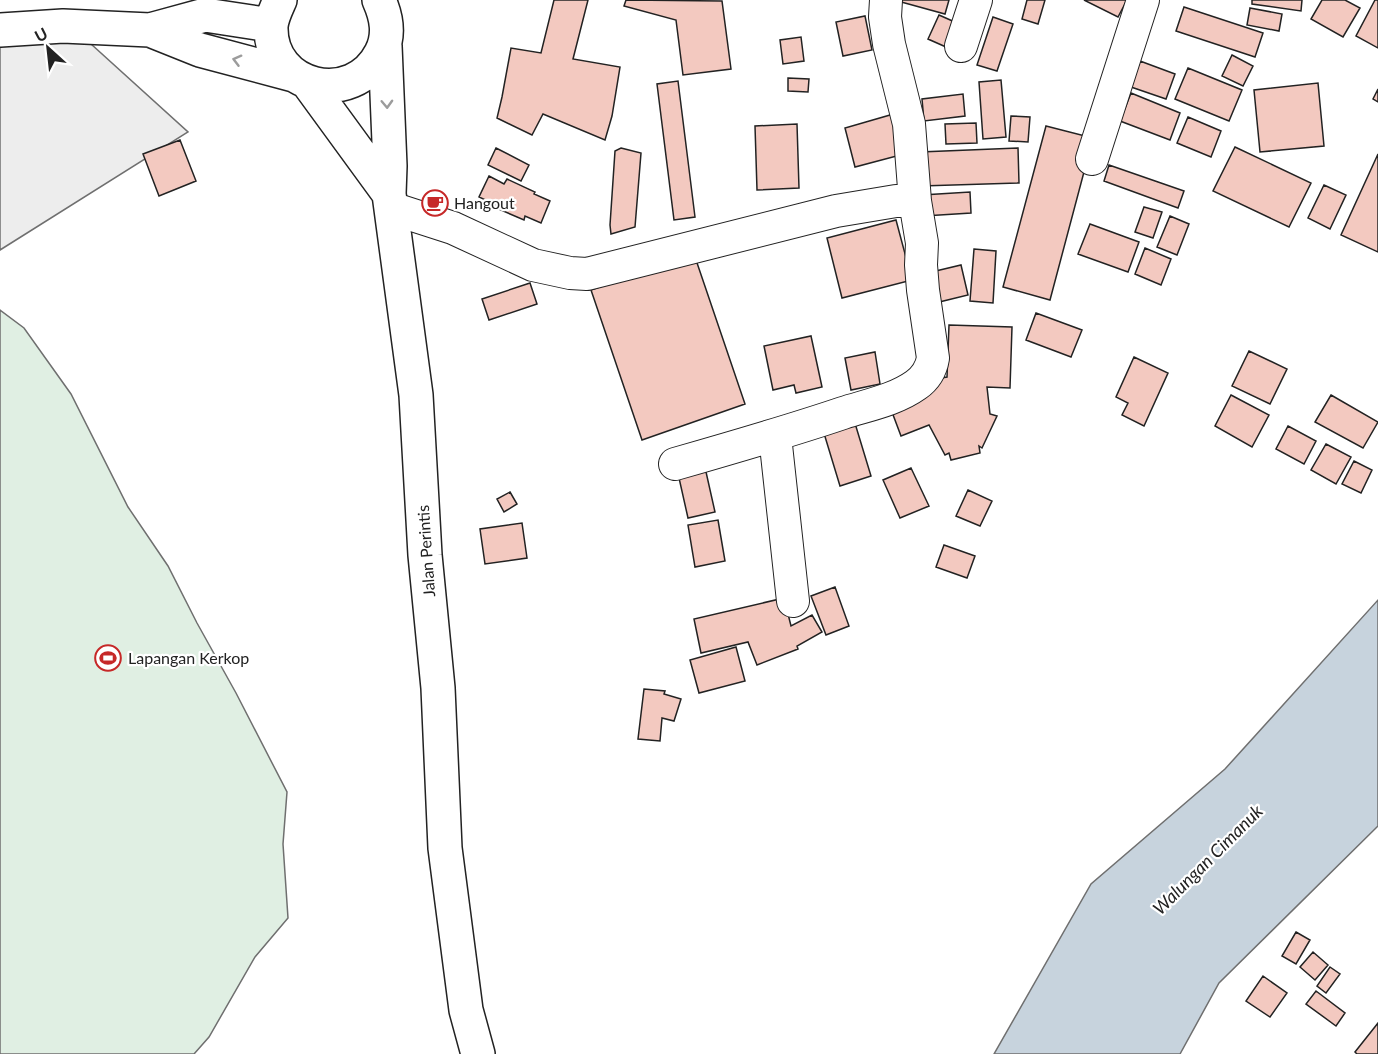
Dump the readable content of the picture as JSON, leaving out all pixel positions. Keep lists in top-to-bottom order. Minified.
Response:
{"streets":{"street":["Jalan Perintis"]},"water":["Walungan Cimanuk"],"places":{"cafe":["Hangout"],"sports":["Lapangan Kerkop"]},"north":"top left"}
